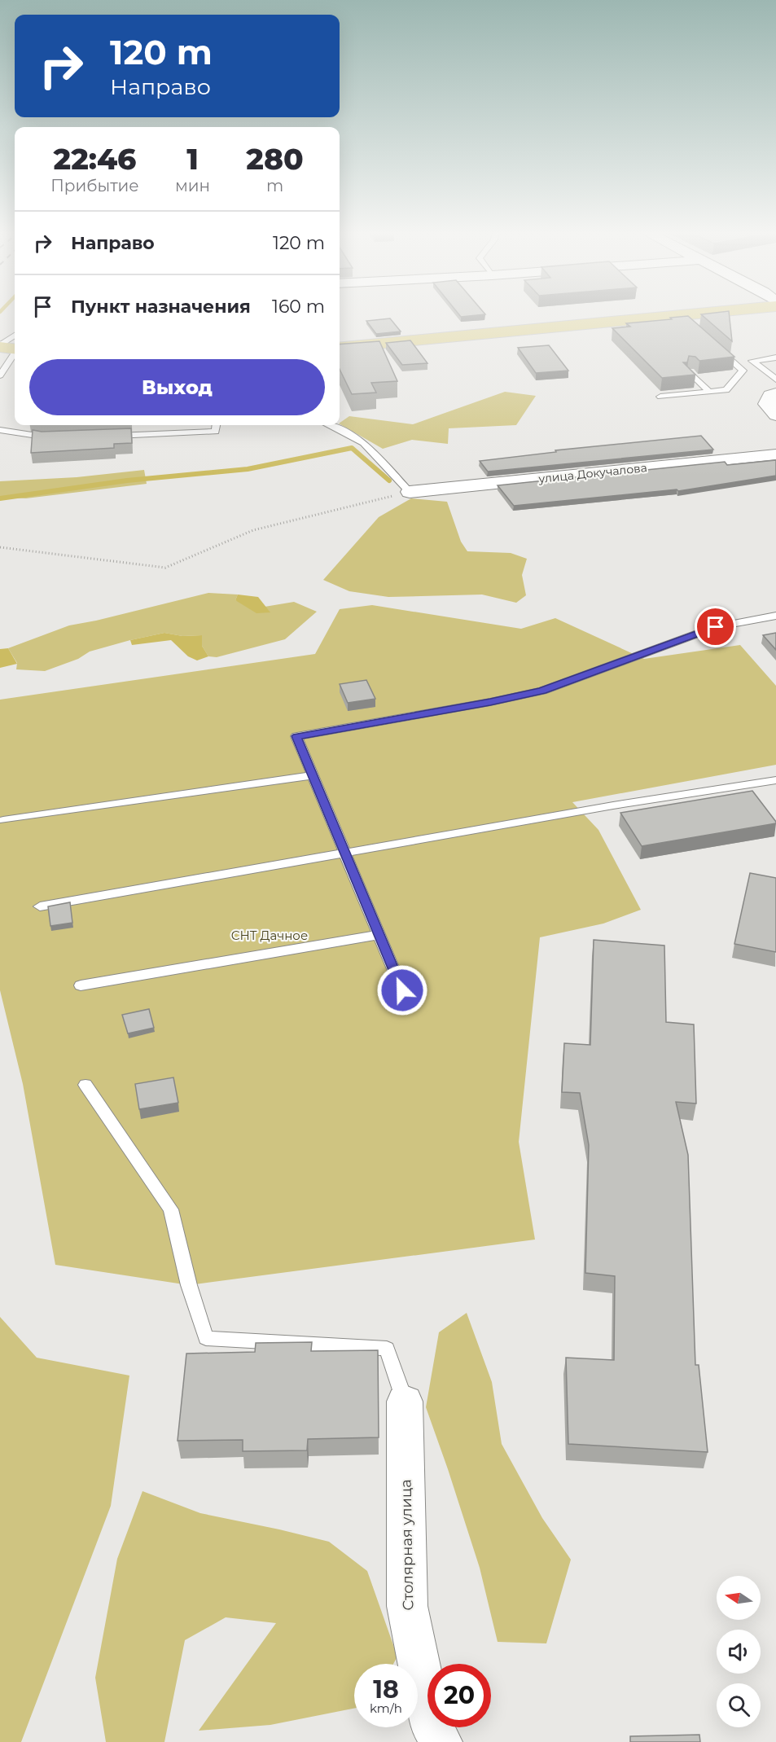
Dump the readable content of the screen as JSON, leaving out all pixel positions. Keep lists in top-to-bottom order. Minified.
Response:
{"streets":{"street":["улица Докучалова","Столярная улица"]},"parks":["СНТ Дачное"],"north":"left","page":{"turn":["120 m","Направо"],"eta":["22:46","Прибытие","1","мин","280","m"],"list":[{"name":"Направо","value":"120 m"},{"name":"Пункт назначения","value":"160 m"}],"buttons":"Выход","speed":"18 km/h","limit":"20"}}
